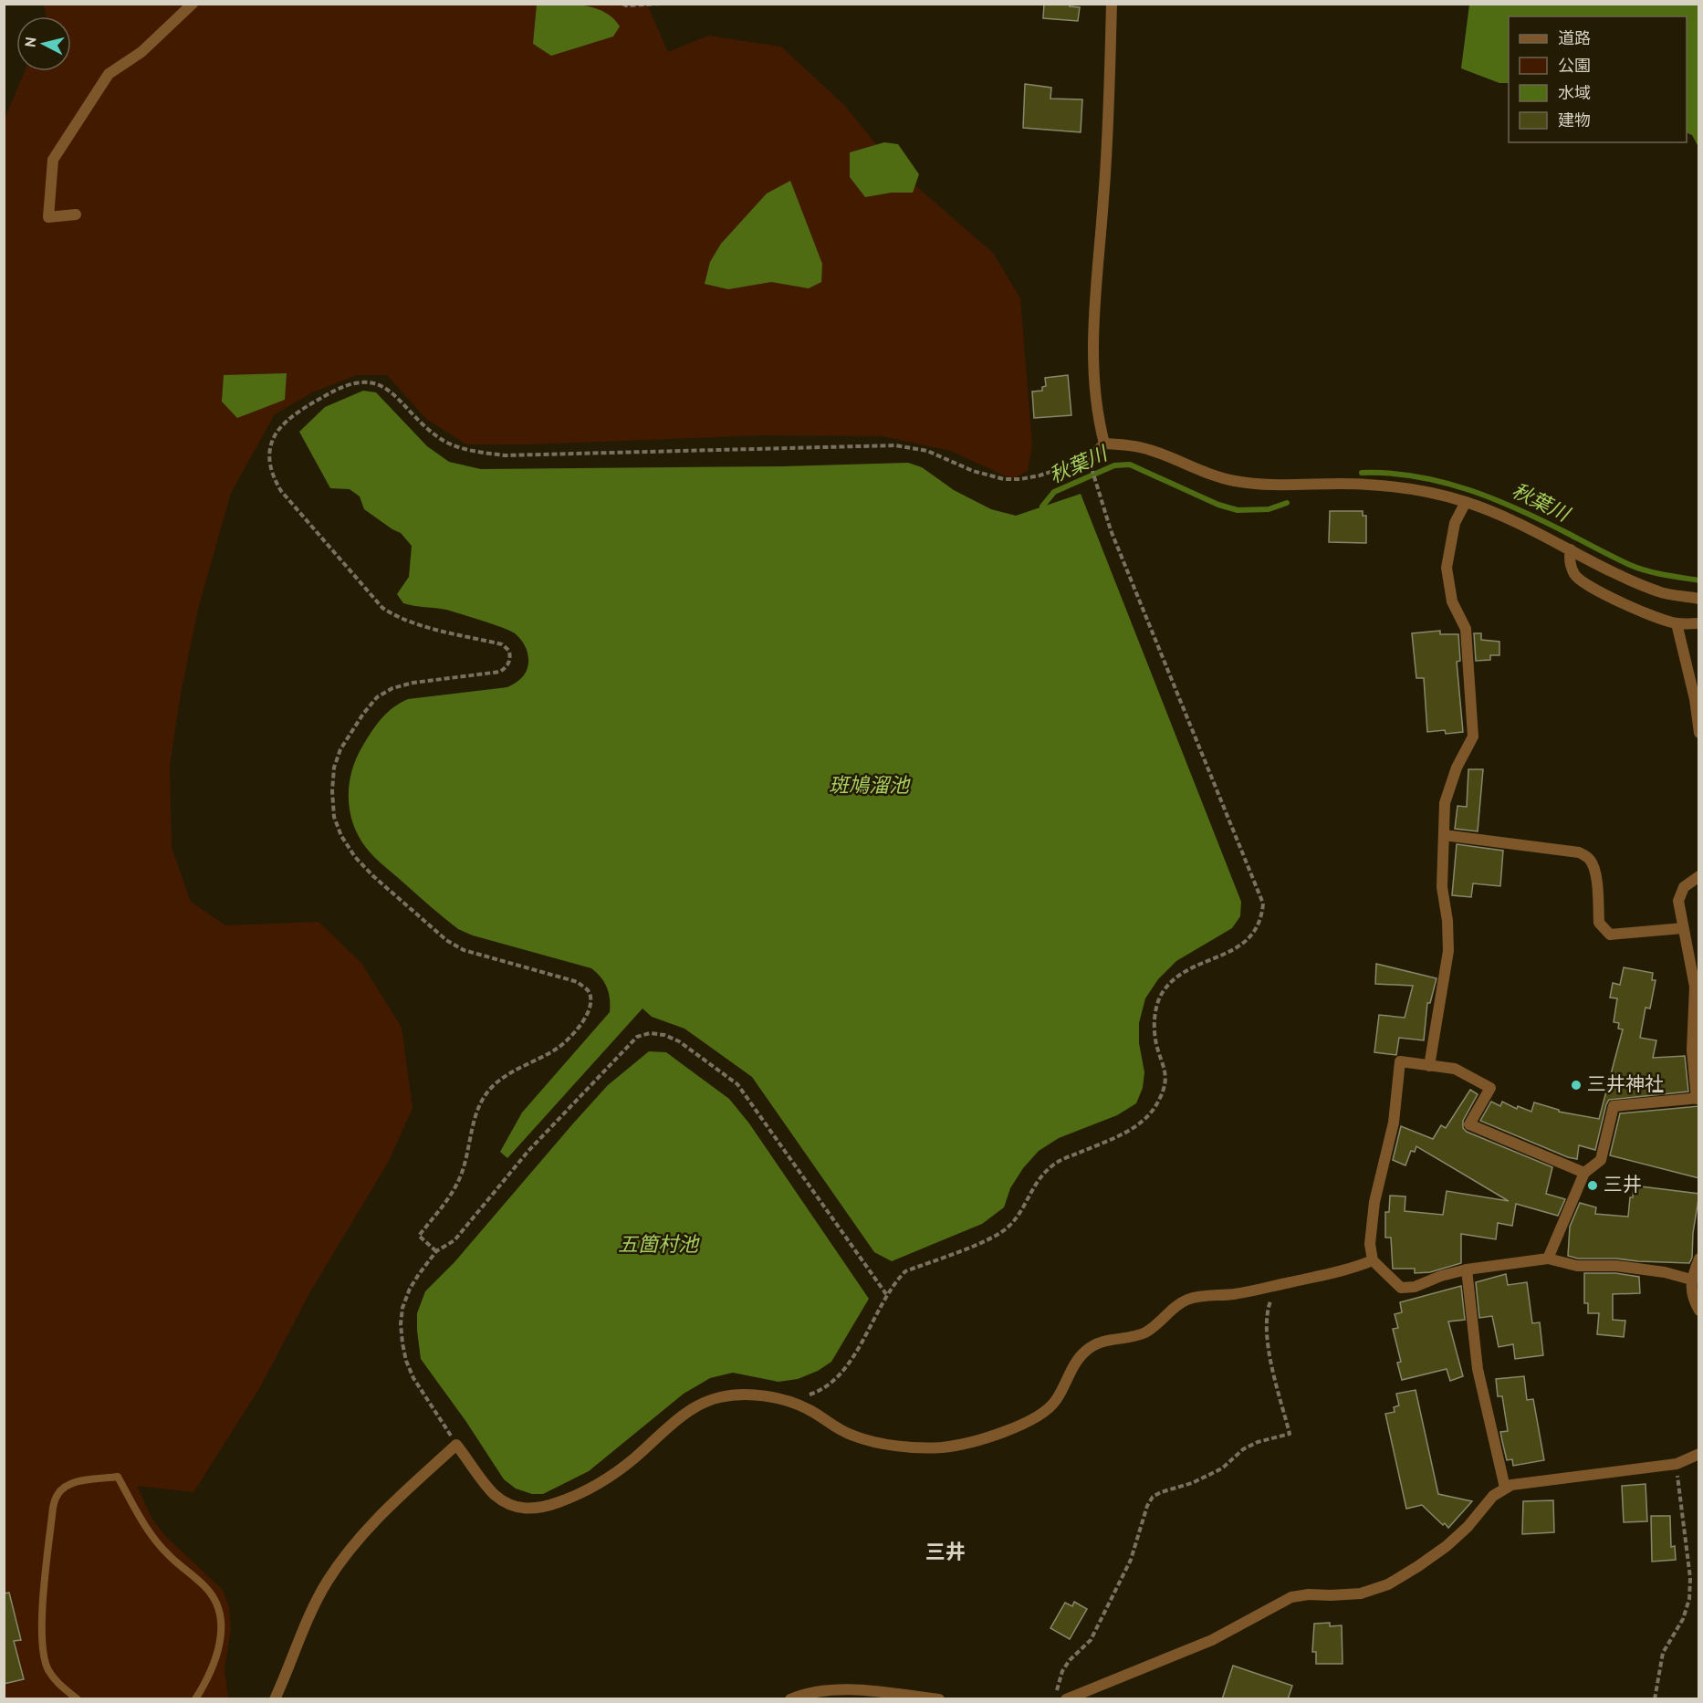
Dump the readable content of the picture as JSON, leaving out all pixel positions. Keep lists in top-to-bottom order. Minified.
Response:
{"districts":["三井"],"water":["秋葉川","斑鳩溜池","五箇村池"],"places":["三井神社","三井"],"legend":["道路","公園","水域","建物"],"north":"left"}
